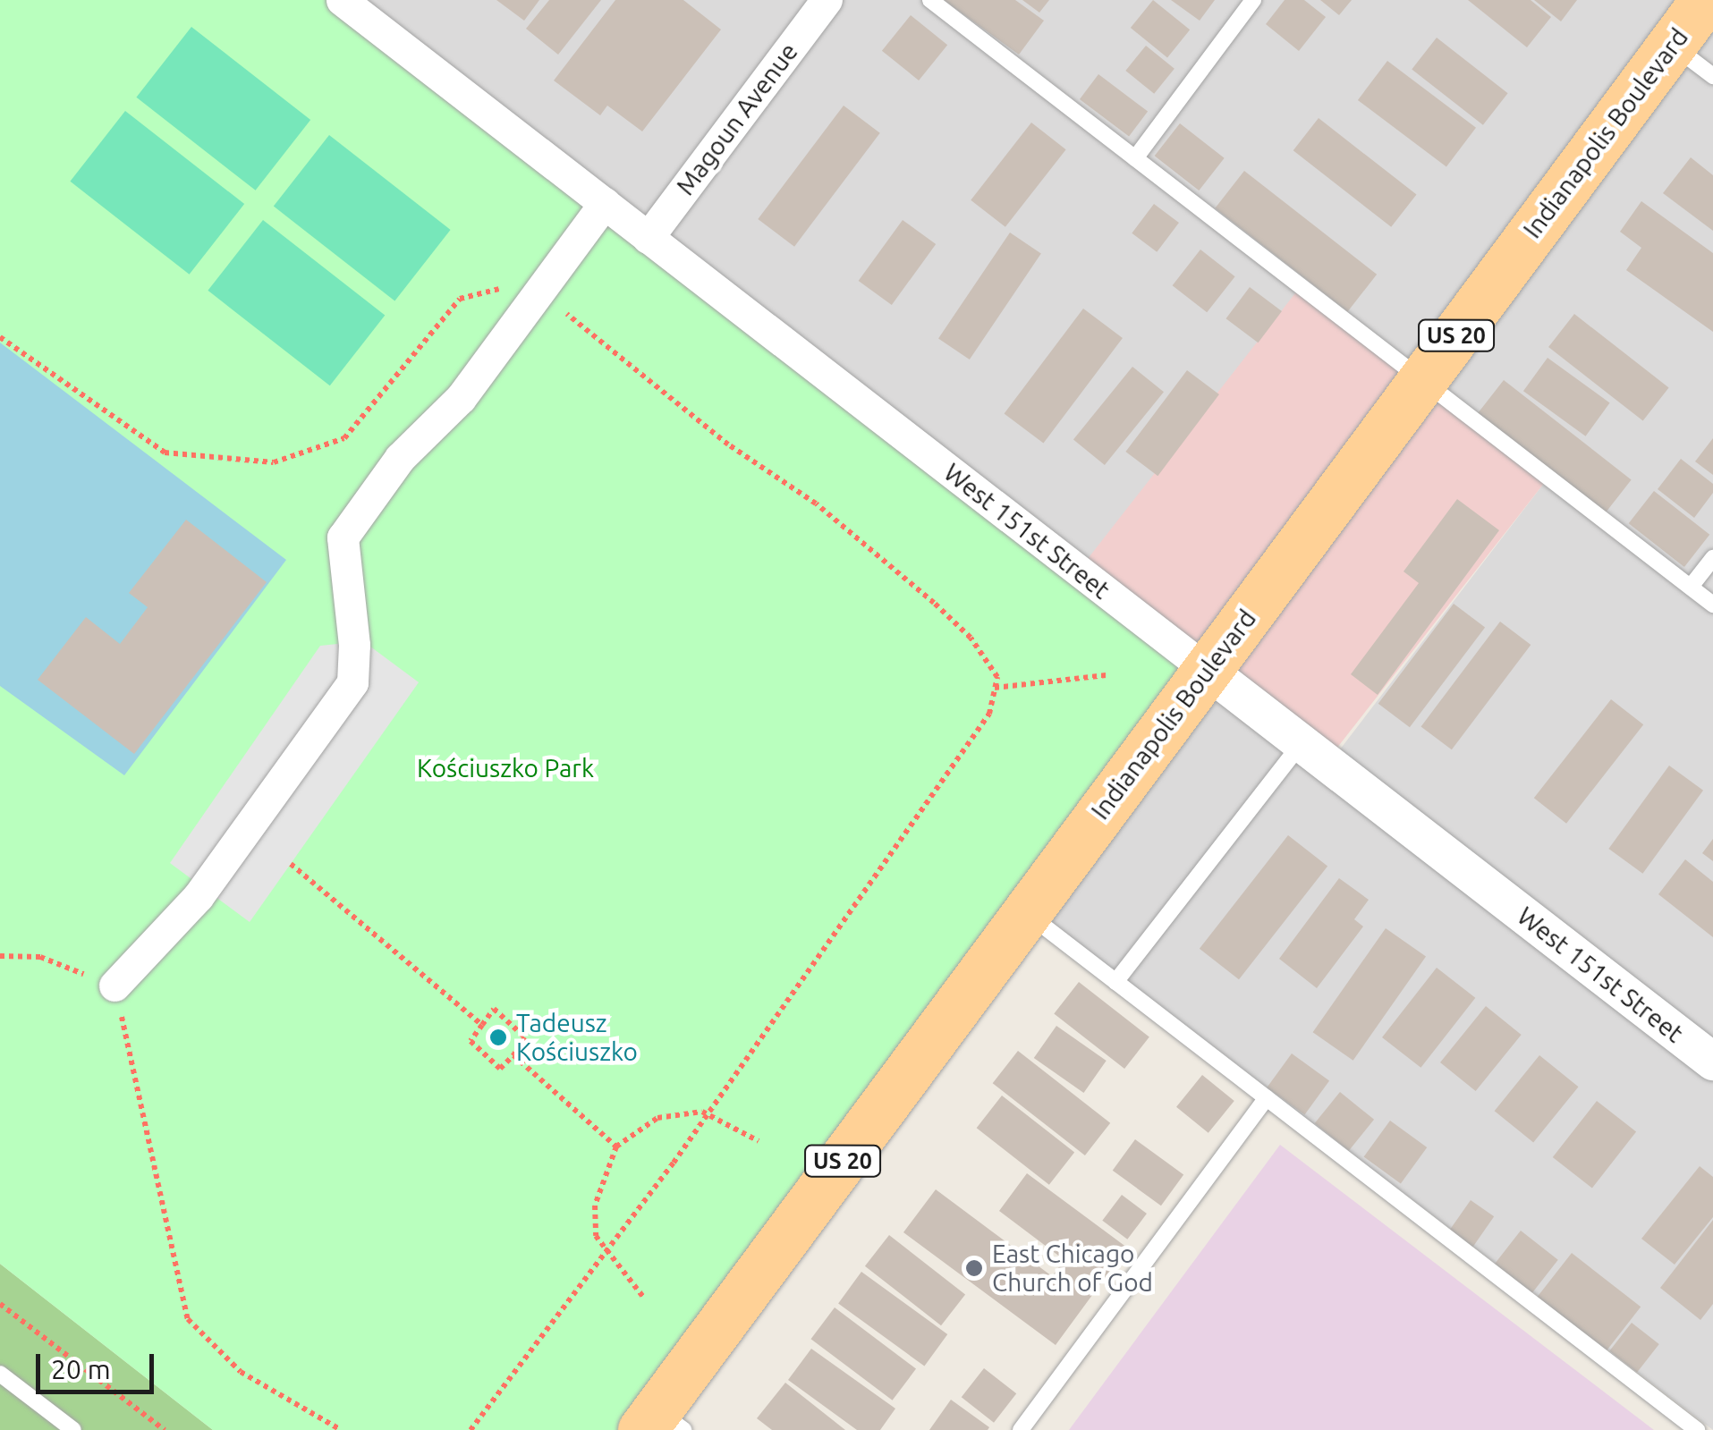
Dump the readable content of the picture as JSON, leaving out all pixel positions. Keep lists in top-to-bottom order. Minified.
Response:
{"streets":{"main road":["Indianapolis Boulevard","US 20"],"street":["Magoun Avenue","West 151st Street"]},"crossings":[["Magoun Avenue","West 151st Street"],["Indianapolis Boulevard","West 151st Street"]],"parks":["Kościuszko Park"],"places":["Tadeusz Kościuszko","East Chicago Church of God"],"scale_bar":"20 m"}
